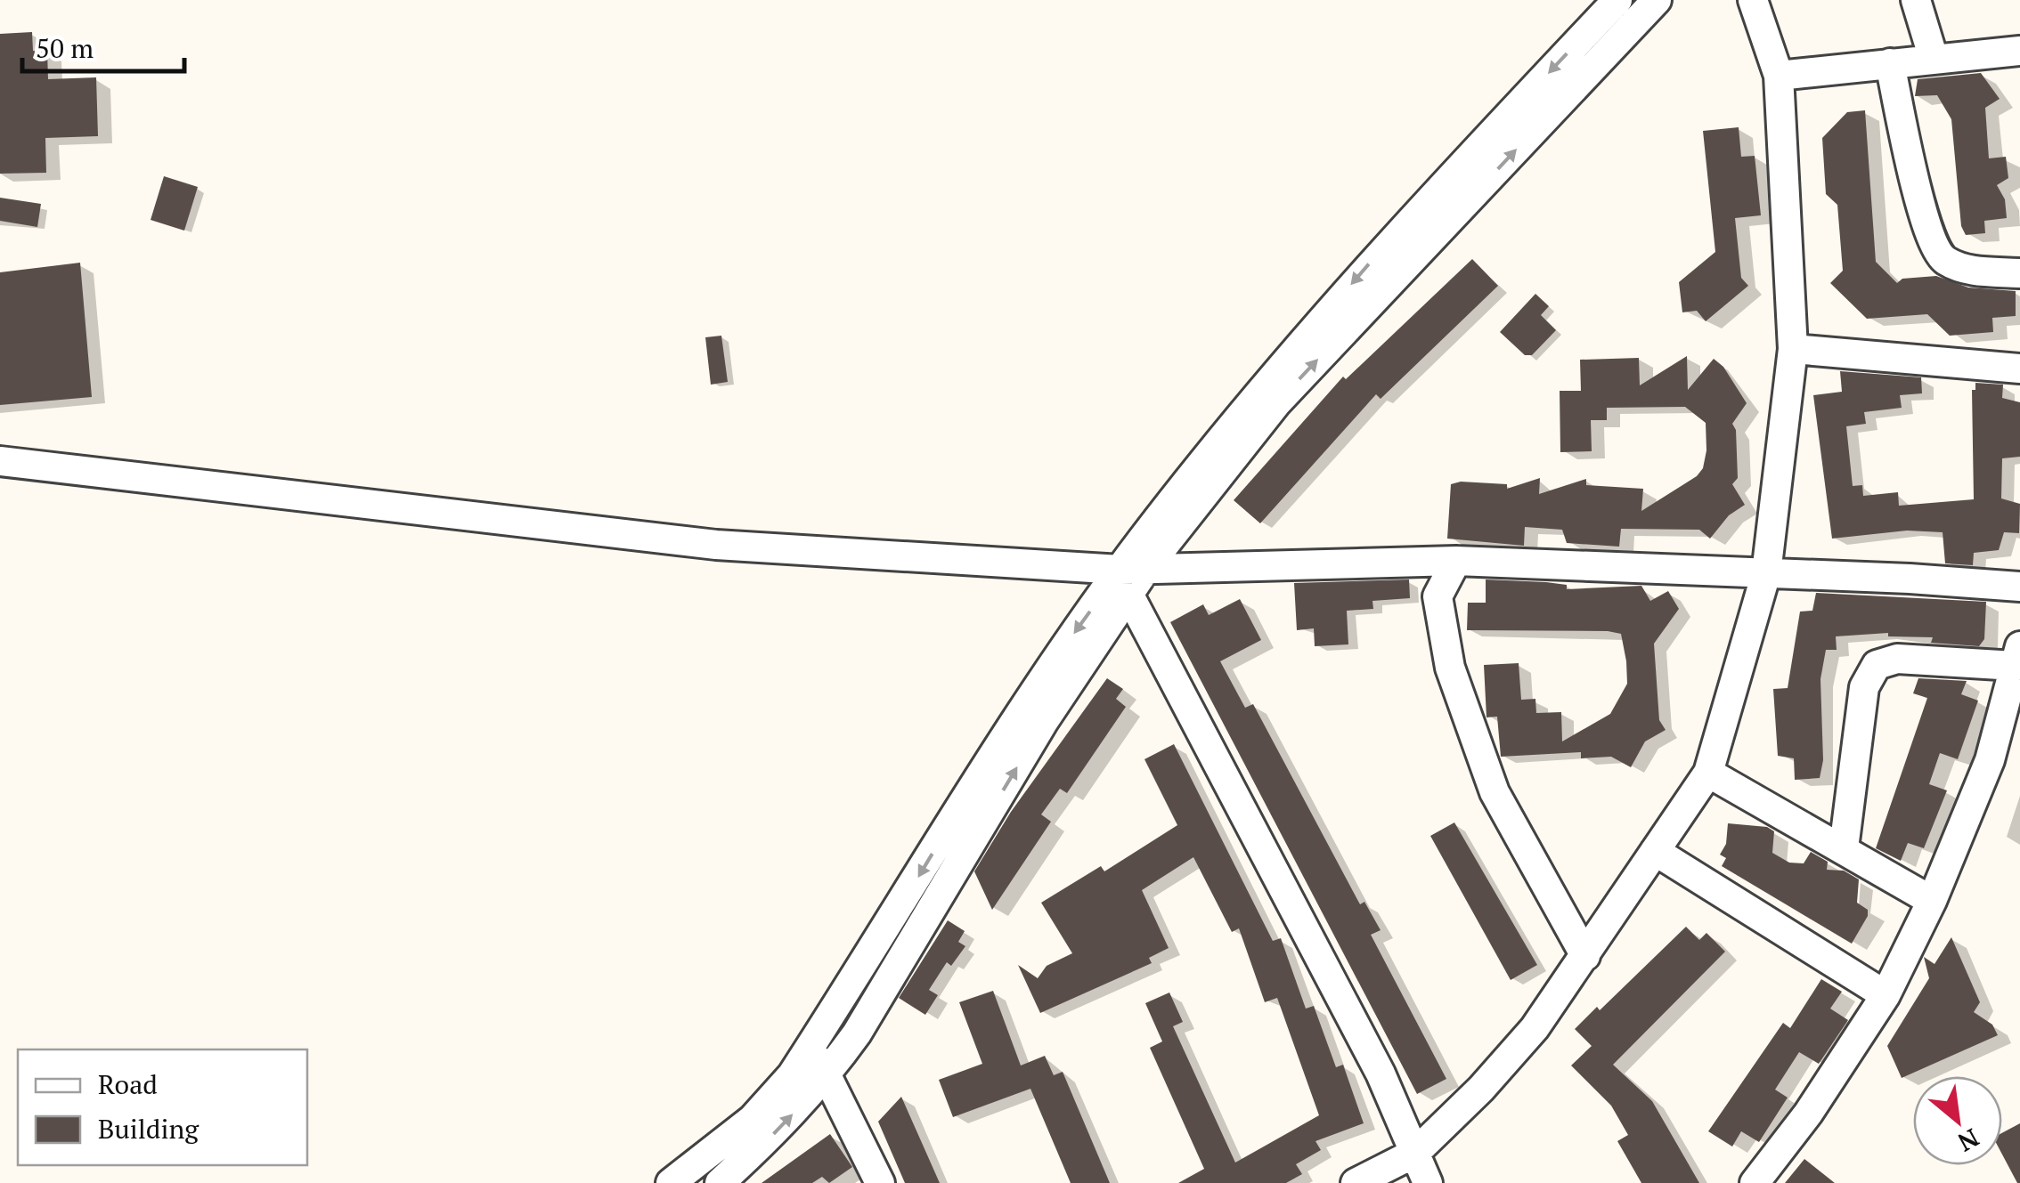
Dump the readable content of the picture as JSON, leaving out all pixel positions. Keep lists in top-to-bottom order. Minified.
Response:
{"legend":["Road","Building"],"scale_bar":"50 m","north":"bottom right"}
